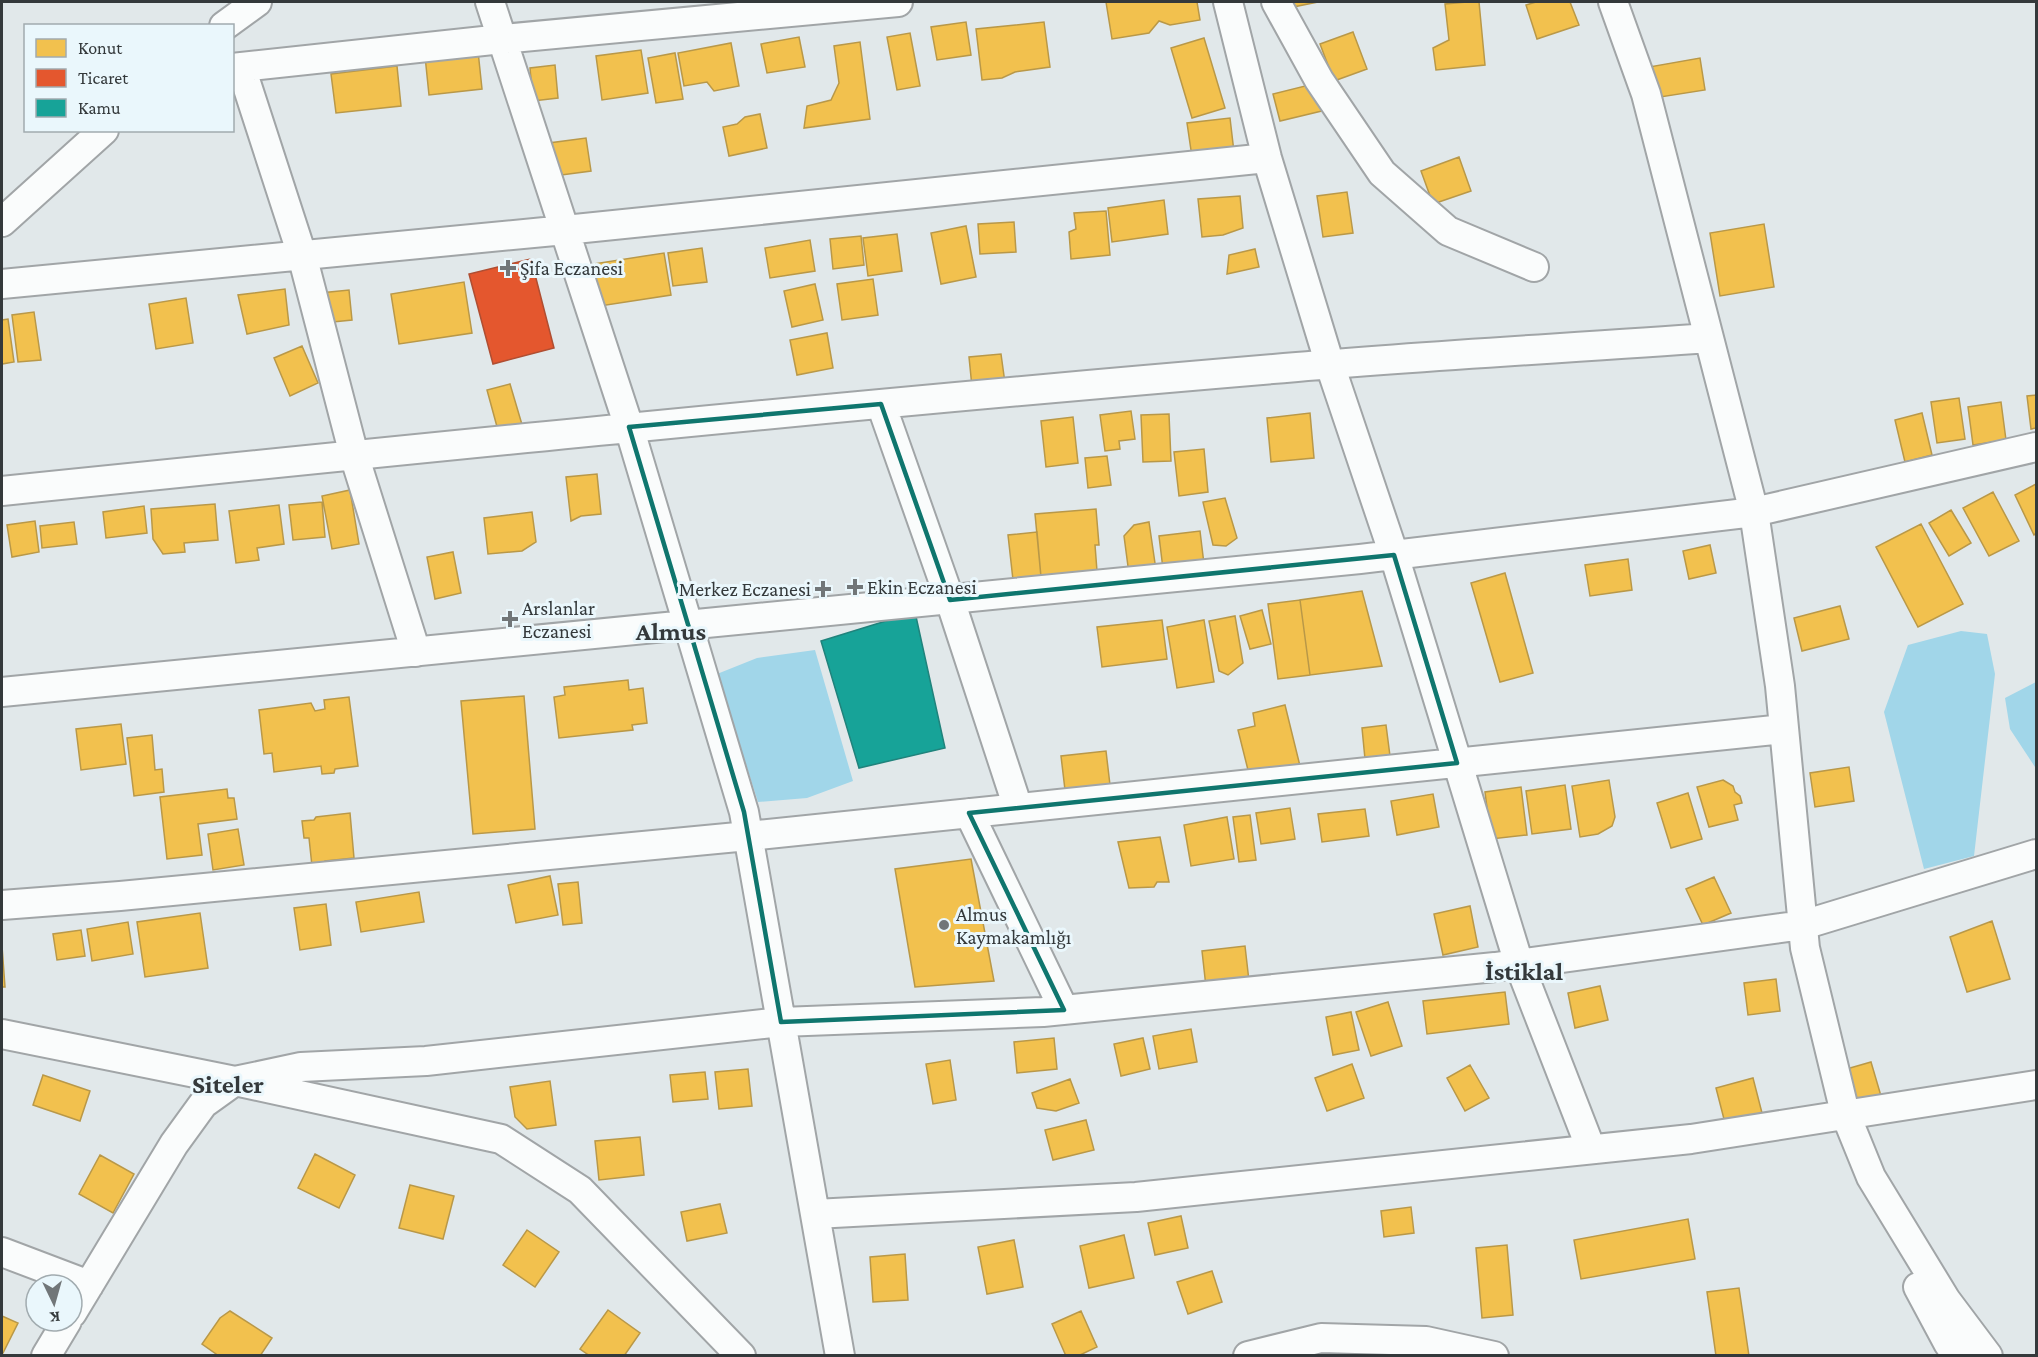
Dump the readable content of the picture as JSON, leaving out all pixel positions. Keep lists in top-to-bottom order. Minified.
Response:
{"districts":["Almus","İstiklal","Siteler"],"places":{"health":["Şifa Eczanesi","Ekin Eczanesi","Merkez Eczanesi","Arslanlar Eczanesi"],"other":["Almus Kaymakamlığı"]},"legend":["Konut","Ticaret","Kamu"],"north":"bottom"}
